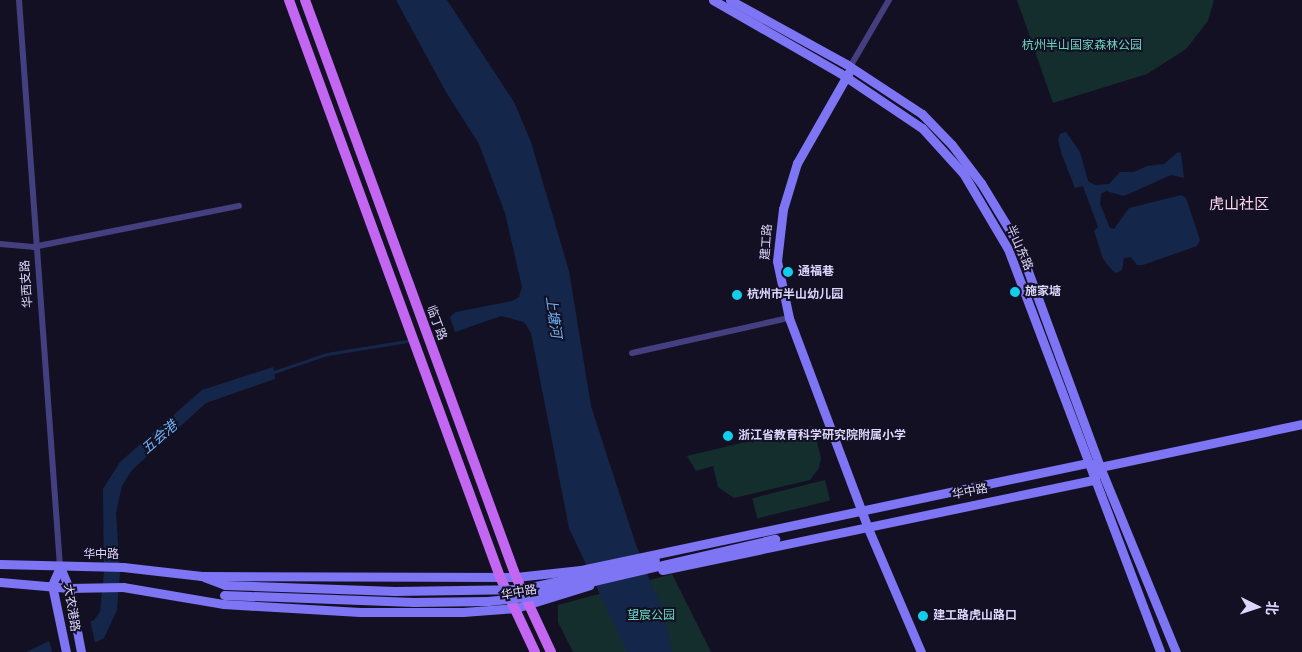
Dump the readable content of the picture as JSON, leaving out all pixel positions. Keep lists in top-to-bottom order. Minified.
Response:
{"streets":{"main road":["建工路","半山东路","临丁路","华中路","大农港路"],"street":["华西支路"]},"crossings":[["建工路","半山东路"],["建工路","华中路"],["半山东路","华中路"],["华西支路","华中路"],["华西支路","大农港路"],["临丁路","华中路"],["华中路","大农港路"]],"districts":["虎山社区"],"water":["上塘河","五会港"],"parks":["杭州半山国家森林公园","望宸公园"],"places":["通福巷","施家塘","杭州市半山幼儿园","浙江省教育科学研究院附属小学","建工路虎山路口"],"north":"right"}
